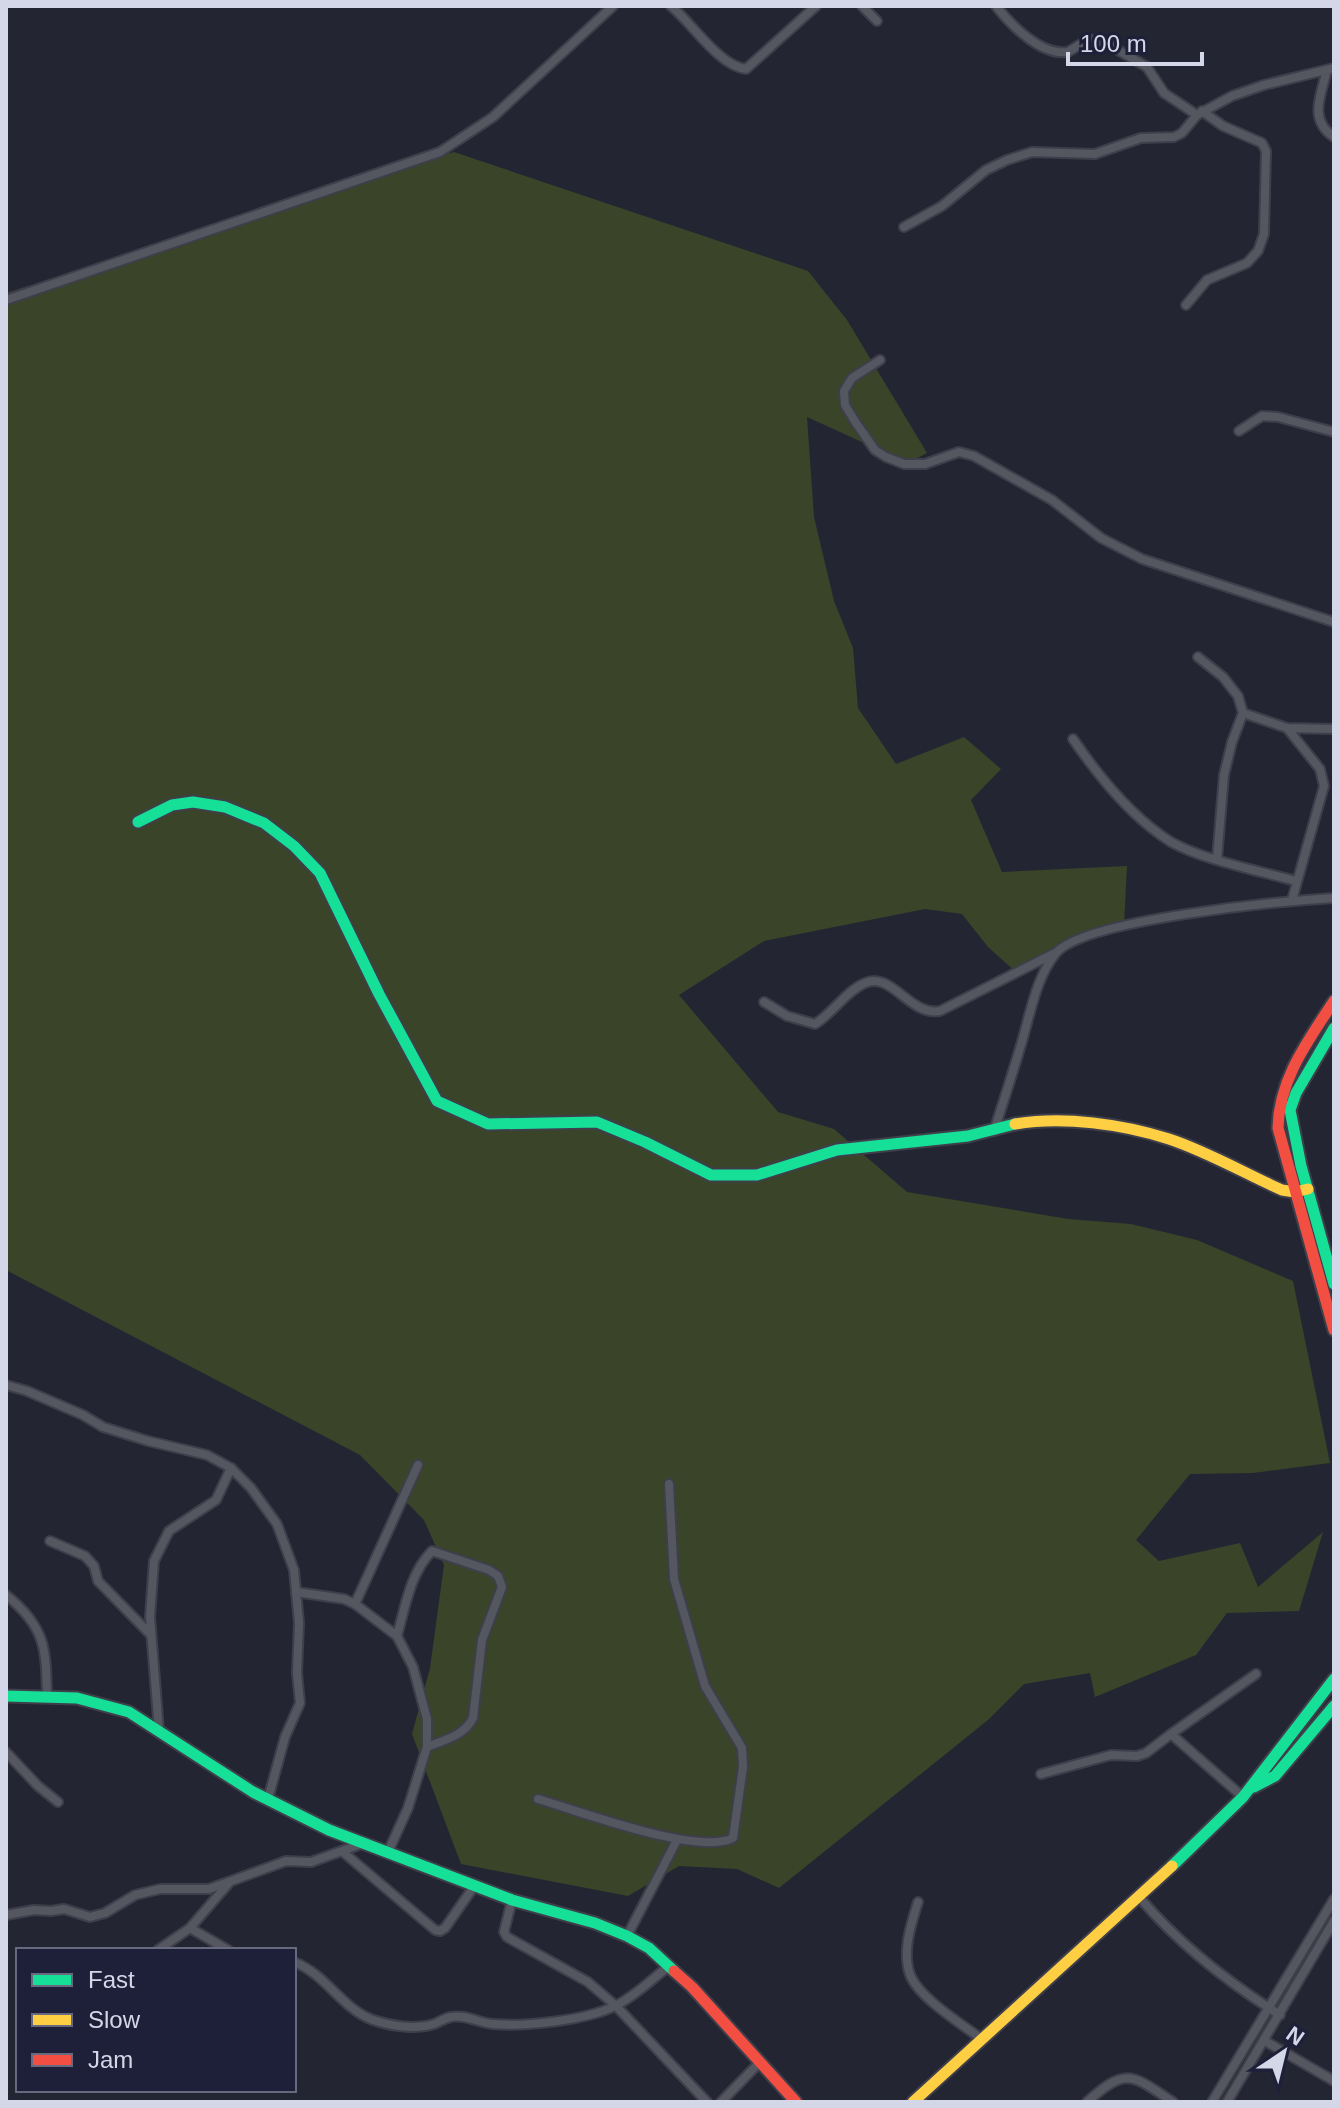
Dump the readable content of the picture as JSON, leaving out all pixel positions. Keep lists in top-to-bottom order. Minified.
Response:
{"legend":["Fast","Slow","Jam"],"scale_bar":"100 m","north":"top right"}
